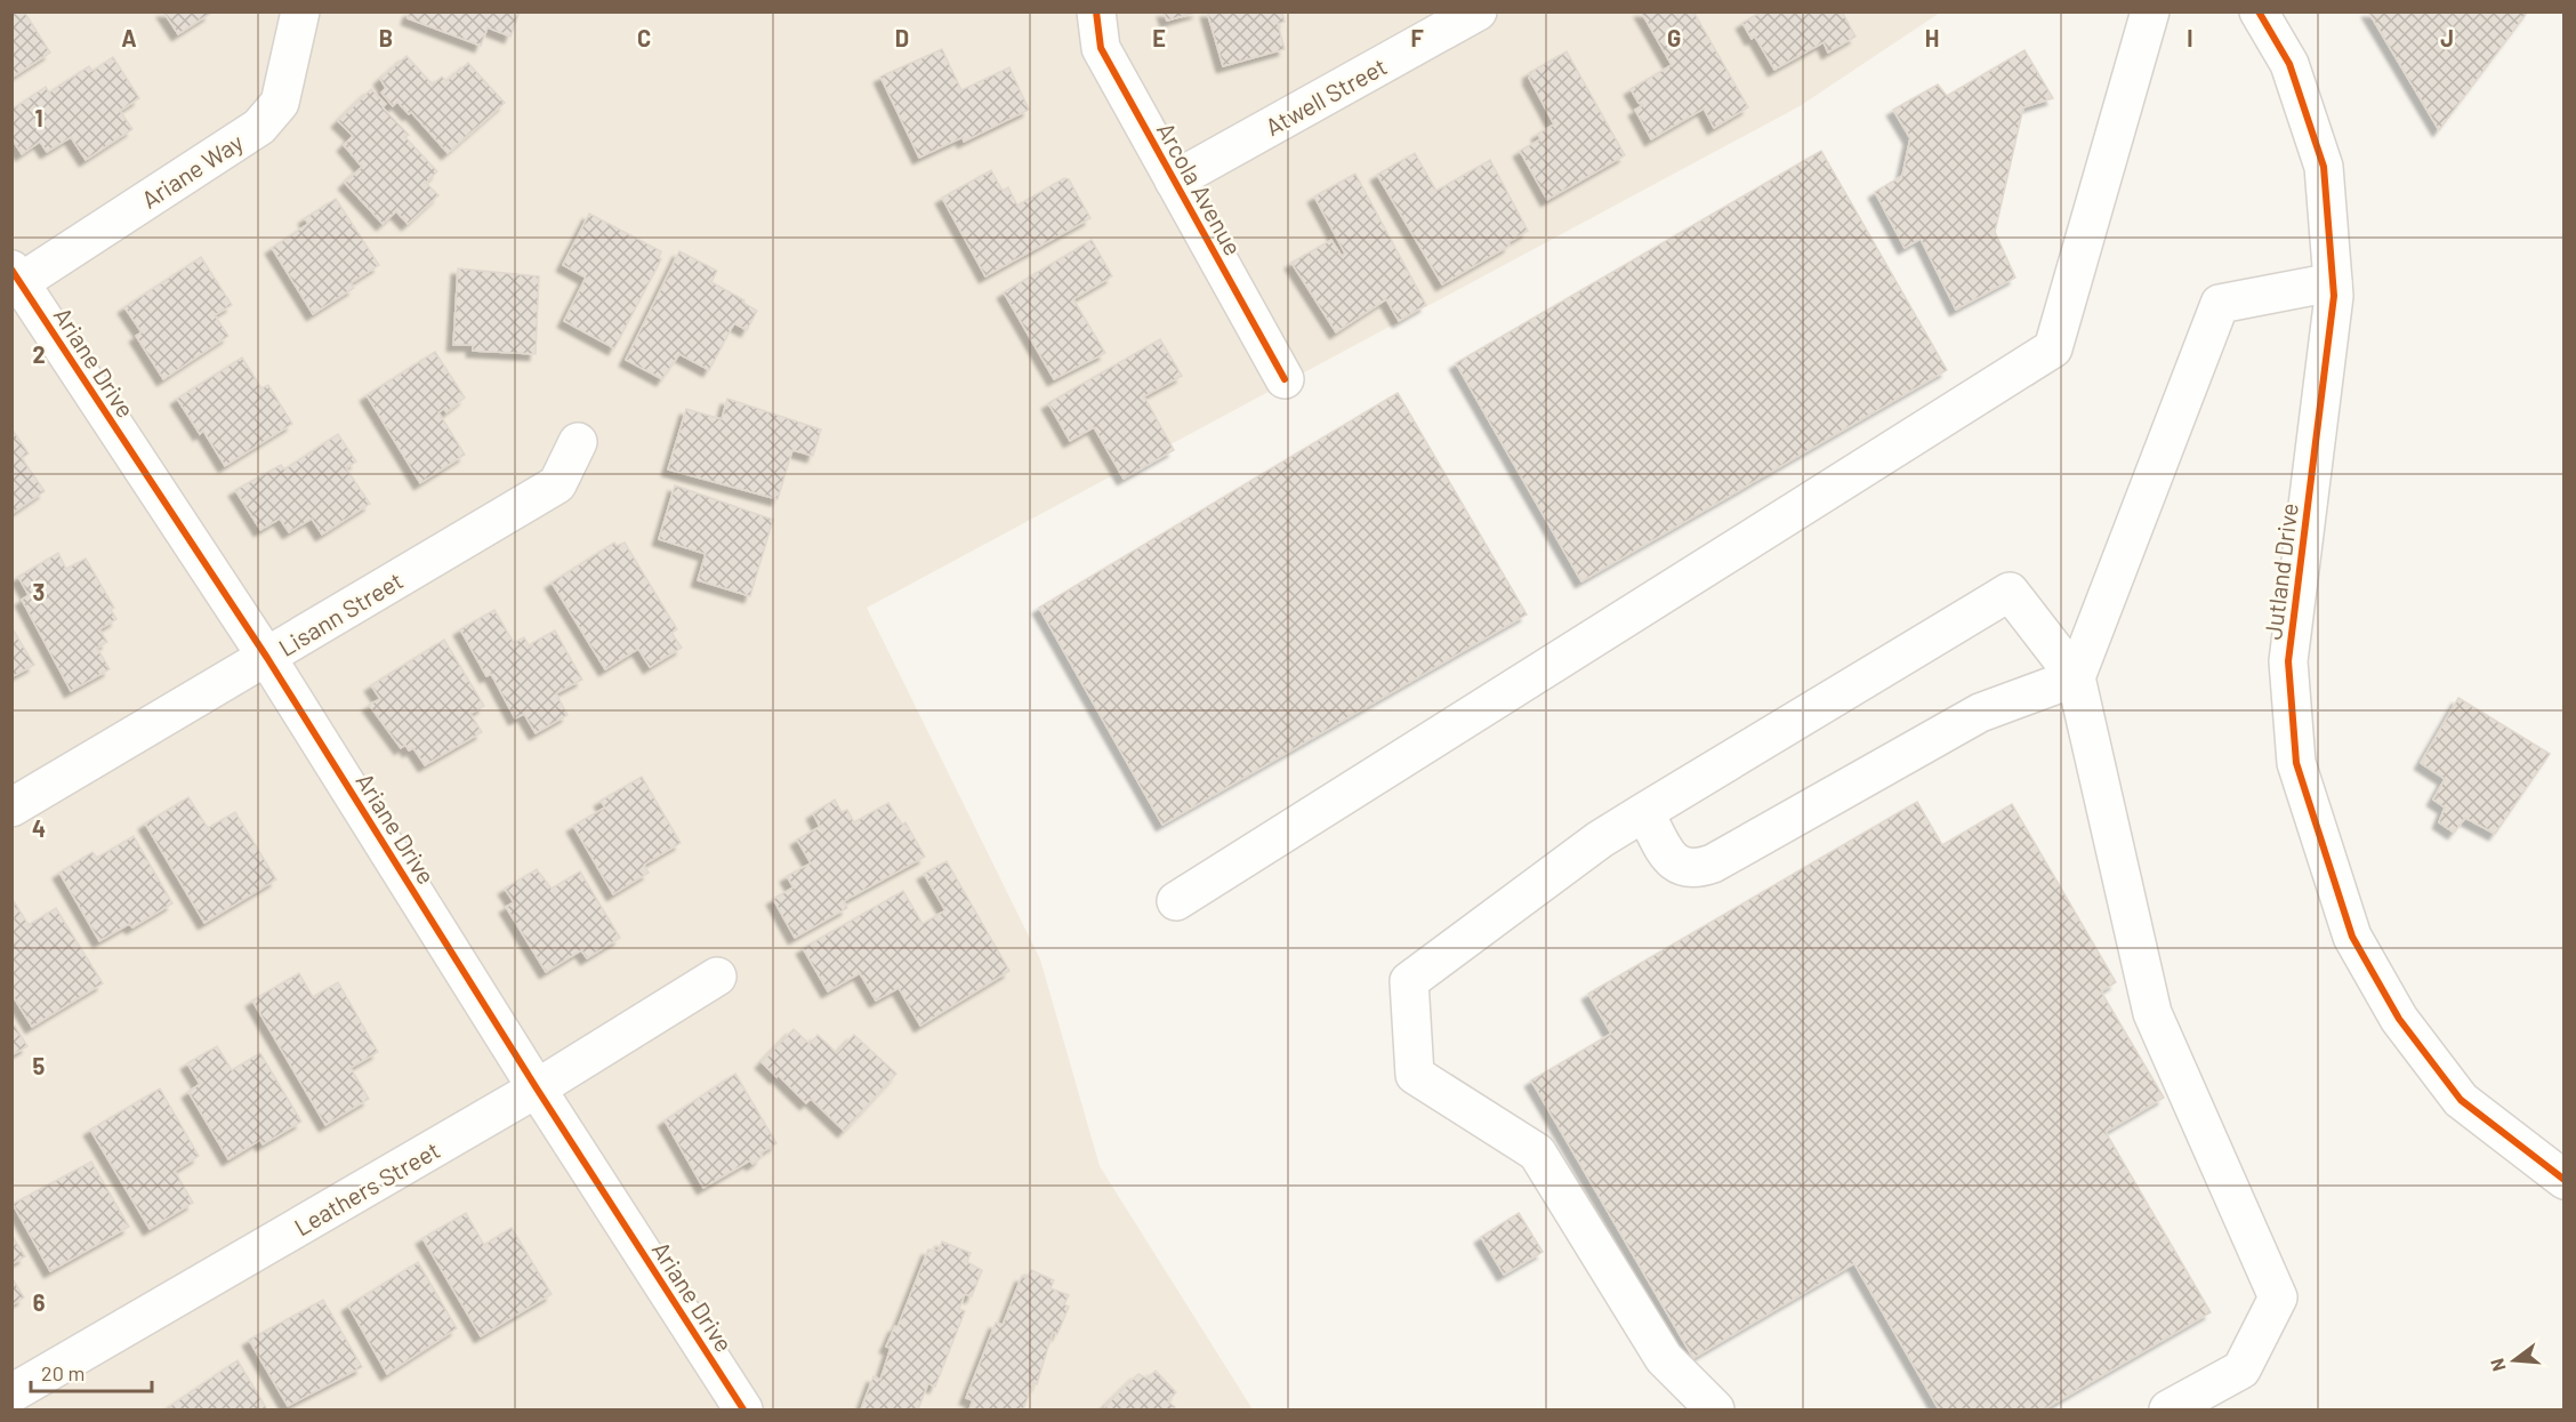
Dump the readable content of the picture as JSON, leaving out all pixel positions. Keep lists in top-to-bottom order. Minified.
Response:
{"streets":{"street":["Atwell Street","Ariane Way","Arcola Avenue","Ariane Drive","Jutland Drive","Lisann Street","Leathers Street"]},"crossings":[["Atwell Street","Arcola Avenue"],["Ariane Way","Ariane Drive"],["Ariane Drive","Lisann Street"],["Ariane Drive","Leathers Street"]],"scale_bar":"20 m","north":"left","grid":{"columns":["A","B","C","D","E","F","G","H","I","J"],"rows":["1","2","3","4","5","6"]}}
